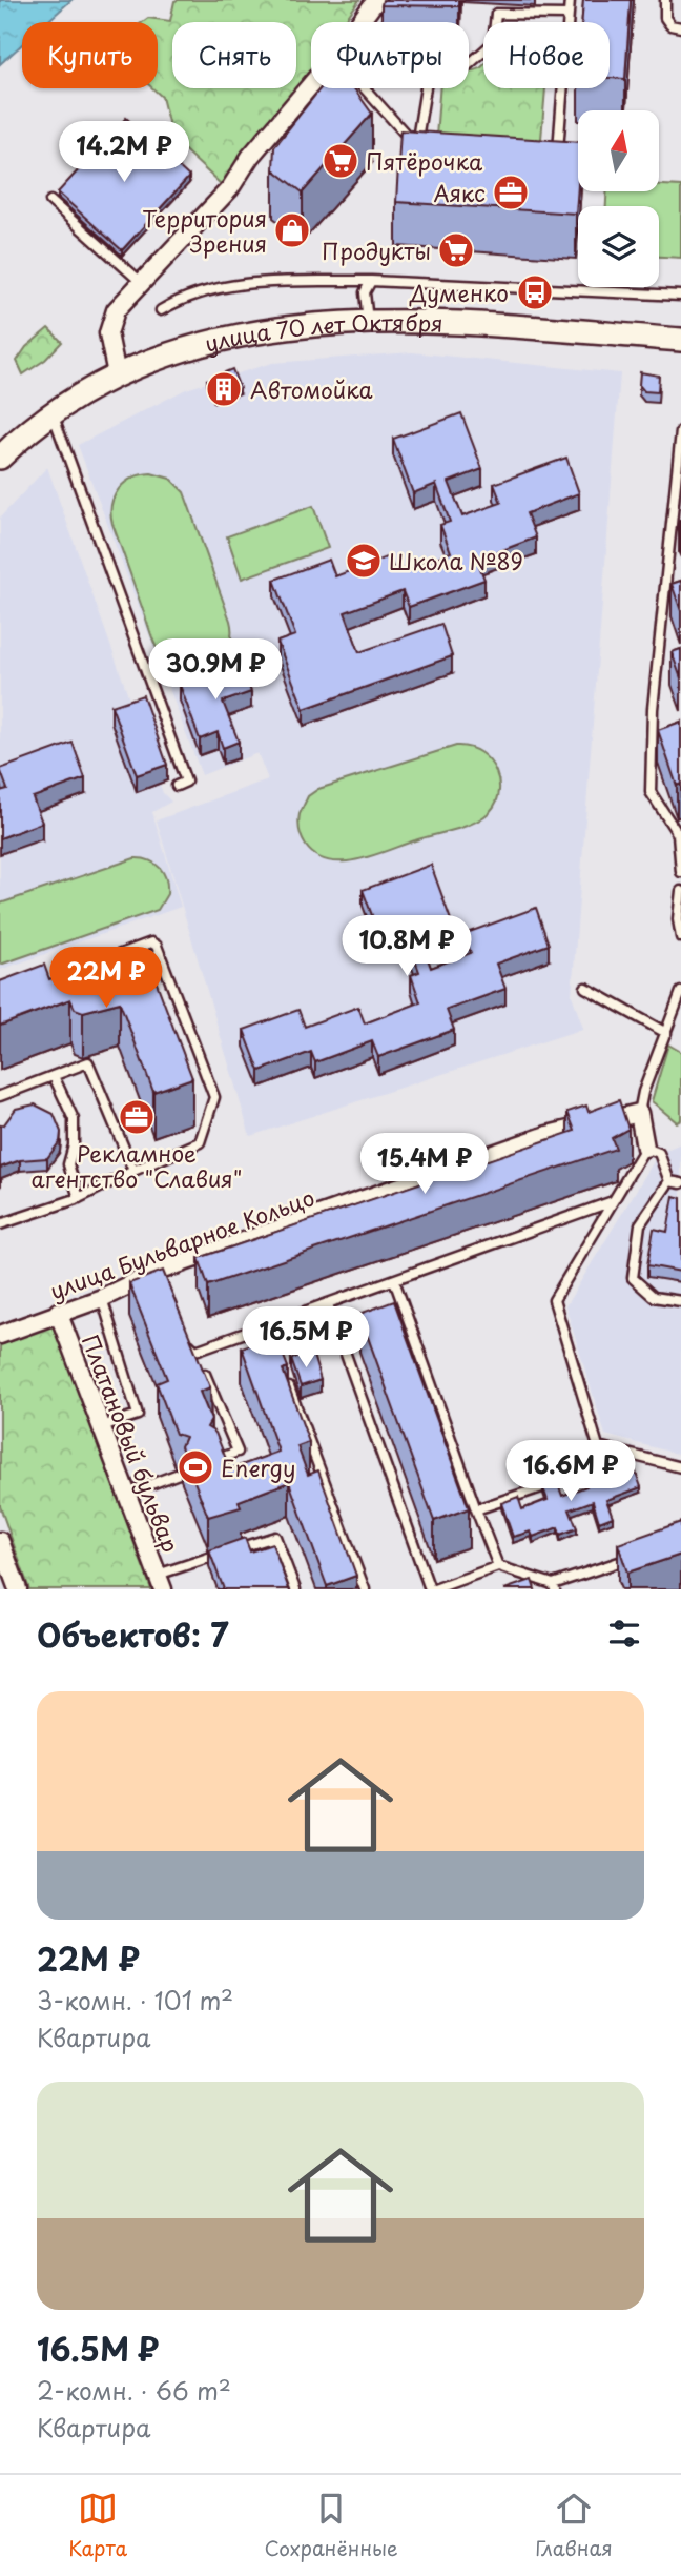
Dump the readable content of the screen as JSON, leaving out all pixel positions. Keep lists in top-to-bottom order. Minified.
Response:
{"streets":{"main road":["улица 70 лет Октября"],"street":["улица Бульварное Кольцо","Платановый бульвар"]},"crossings":[["улица Бульварное Кольцо","Платановый бульвар"]],"places":{"supermarket":["Пятёрочка","Продукты"],"office":["Аякс","Рекламное агентство \"Славия\""],"shop":["Территория Зрения"],"bus stop":["Думенко"],"building":["Автомойка"],"school or university":["Школа №89"],"sports":["Energy"]},"north":"top","page":{"chip":["Купить","Снять","Фильтры","Новое"],"price":["14.2M ₽","30.9M ₽","10.8M ₽","22M ₽","15.4M ₽","16.5M ₽","16.6M ₽"],"heading":"Объектов: 7","list":[{"name":"22M ₽","note":"3-комн. · 101 m² · Квартира"},{"name":"16.5M ₽","note":"2-комн. · 66 m² · Квартира"}],"tabs":["Карта","Сохранённые","Главная"]}}
